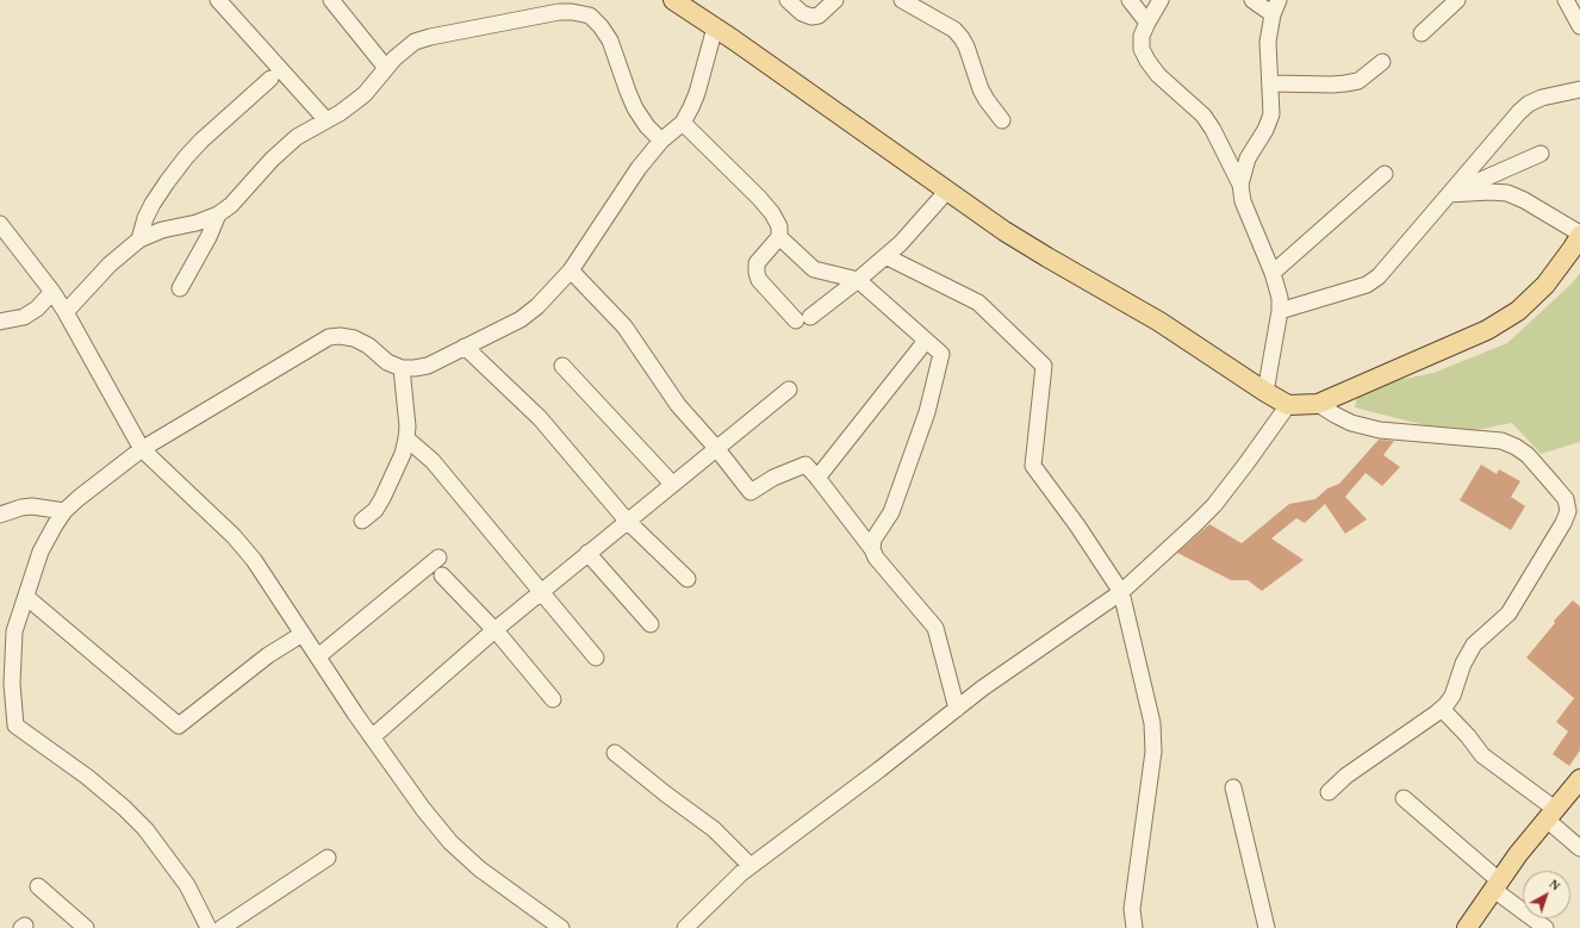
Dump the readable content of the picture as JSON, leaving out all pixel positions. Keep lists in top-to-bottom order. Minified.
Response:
{"north":"top right"}
